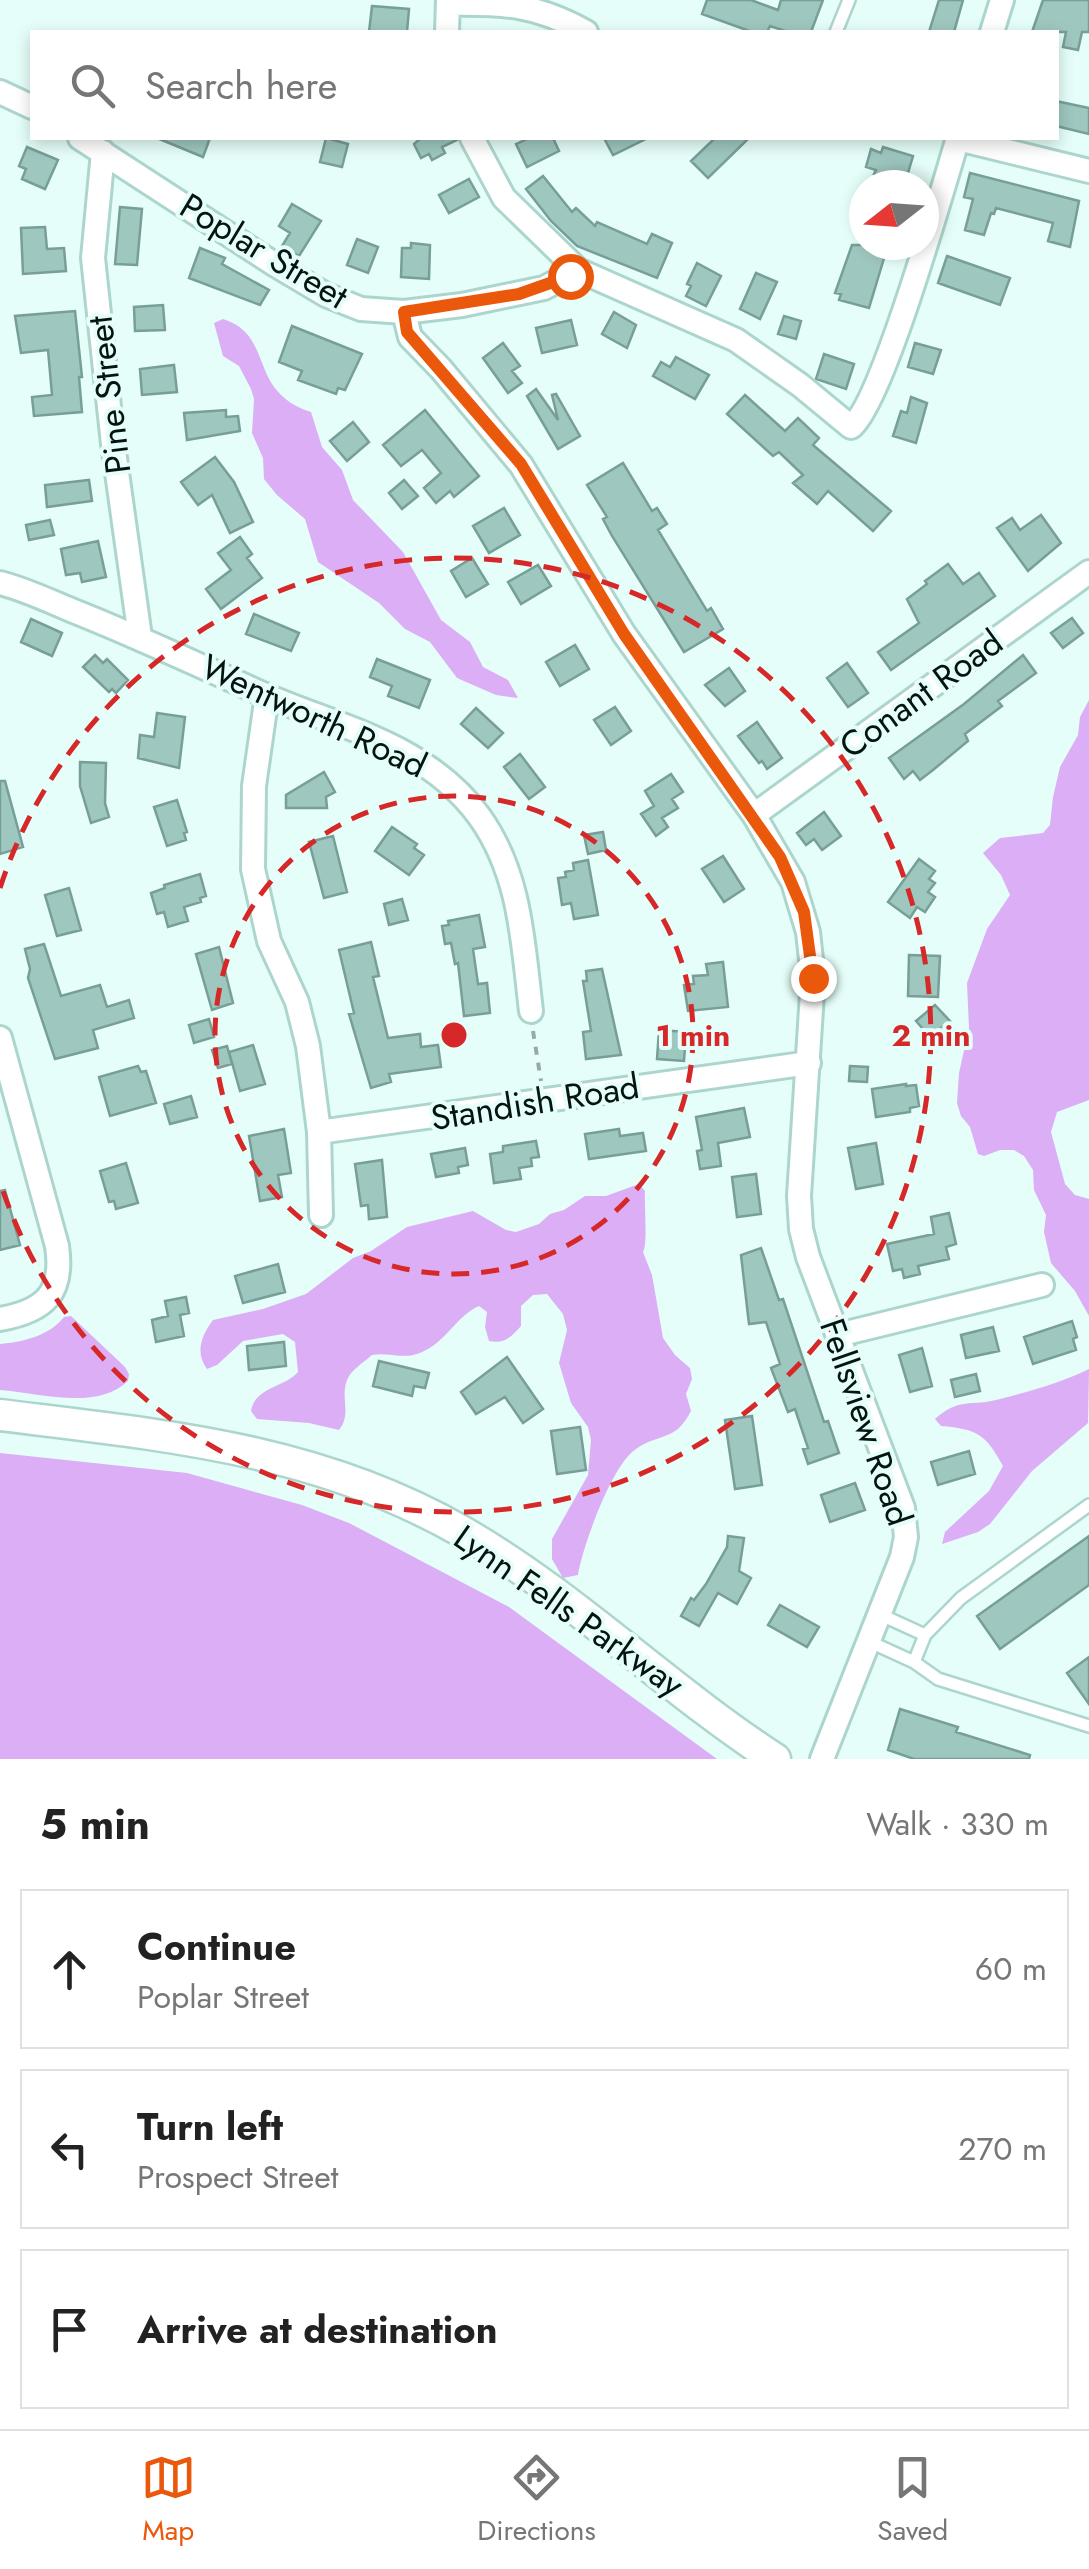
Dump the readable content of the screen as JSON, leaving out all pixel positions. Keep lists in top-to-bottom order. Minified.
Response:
{"streets":{"main road":["Lynn Fells Parkway"],"street":["Poplar Street","Pine Street","Conant Road","Wentworth Road","Standish Road","Fellsview Road"]},"crossings":[["Poplar Street","Pine Street"],["Poplar Street","Fellsview Road"],["Pine Street","Wentworth Road"],["Conant Road","Fellsview Road"],["Standish Road","Fellsview Road"]],"north":"left","page":{"search":"Search here","heading":["5 min","Walk · 330 m"],"list":[["Continue","Poplar Street","60 m"],["Turn left","Prospect Street","270 m"],"Arrive at destination"],"nav":["Map","Directions","Saved"]},"rings":["1 min","2 min"]}
